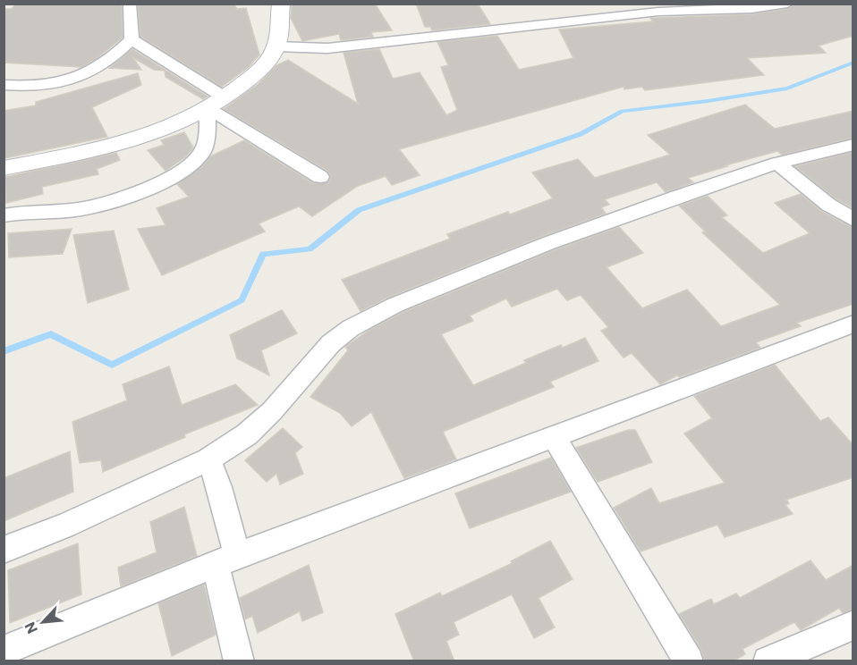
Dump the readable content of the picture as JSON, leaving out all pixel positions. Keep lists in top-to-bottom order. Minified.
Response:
{"north":"bottom left"}
